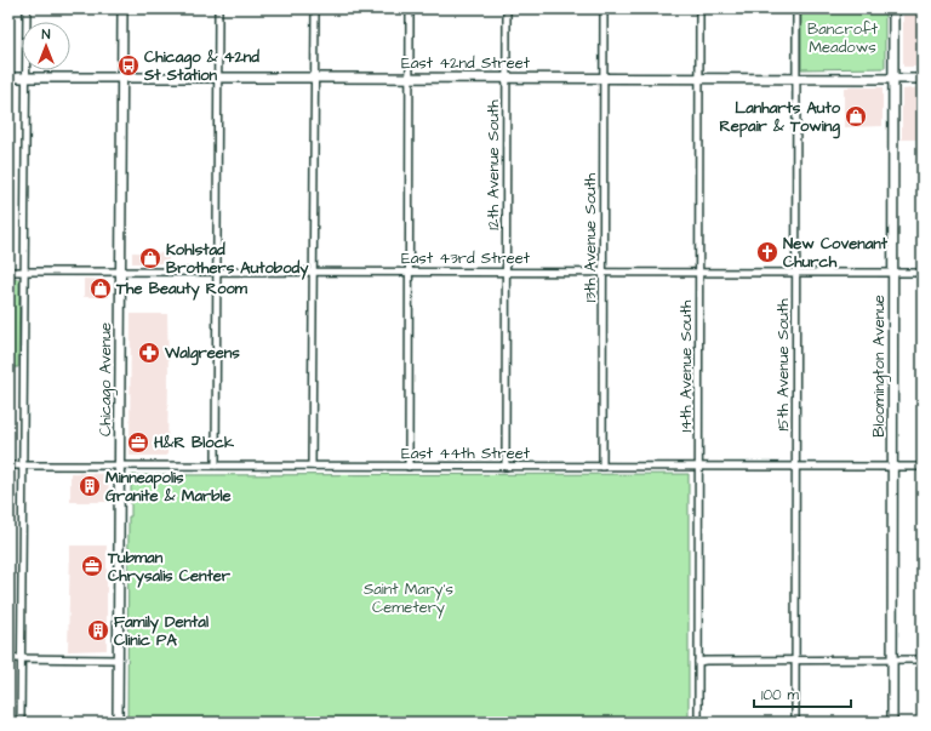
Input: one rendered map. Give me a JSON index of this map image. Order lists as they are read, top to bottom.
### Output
{
  "streets": {
    "street": [
      "East 42nd Street",
      "12th Avenue South",
      "13th Avenue South",
      "East 43rd Street",
      "15th Avenue South",
      "14th Avenue South",
      "Bloomington Avenue",
      "Chicago Avenue",
      "East 44th Street"
    ]
  },
  "crossings": [
    ["East 42nd Street", "12th Avenue South"],
    ["East 42nd Street", "13th Avenue South"],
    ["East 42nd Street", "15th Avenue South"],
    ["East 42nd Street", "14th Avenue South"],
    ["East 42nd Street", "Bloomington Avenue"],
    ["East 42nd Street", "Chicago Avenue"],
    ["12th Avenue South", "East 43rd Street"],
    ["12th Avenue South", "East 44th Street"],
    ["13th Avenue South", "East 43rd Street"],
    ["13th Avenue South", "East 44th Street"],
    ["East 43rd Street", "15th Avenue South"],
    ["East 43rd Street", "14th Avenue South"],
    ["East 43rd Street", "Bloomington Avenue"],
    ["East 43rd Street", "Chicago Avenue"],
    ["15th Avenue South", "East 44th Street"],
    ["14th Avenue South", "East 44th Street"],
    ["Bloomington Avenue", "East 44th Street"],
    ["Chicago Avenue", "East 44th Street"]
  ],
  "parks": ["Bancroft Meadows", "Saint Mary's Cemetery"],
  "places": {
    "bus stop": ["Chicago & 42nd St Station"],
    "shop": ["Lanharts Auto Repair & Towing", "Kohlstad Brothers Autobody", "The Beauty Room"],
    "church": ["New Covenant Church"],
    "pharmacy": ["Walgreens"],
    "office": ["H&R Block", "Tubman Chrysalis Center"],
    "building": ["Minneapolis Granite & Marble", "Family Dental Clinic PA"]
  },
  "scale_bar": "100 m",
  "north": "top"
}
